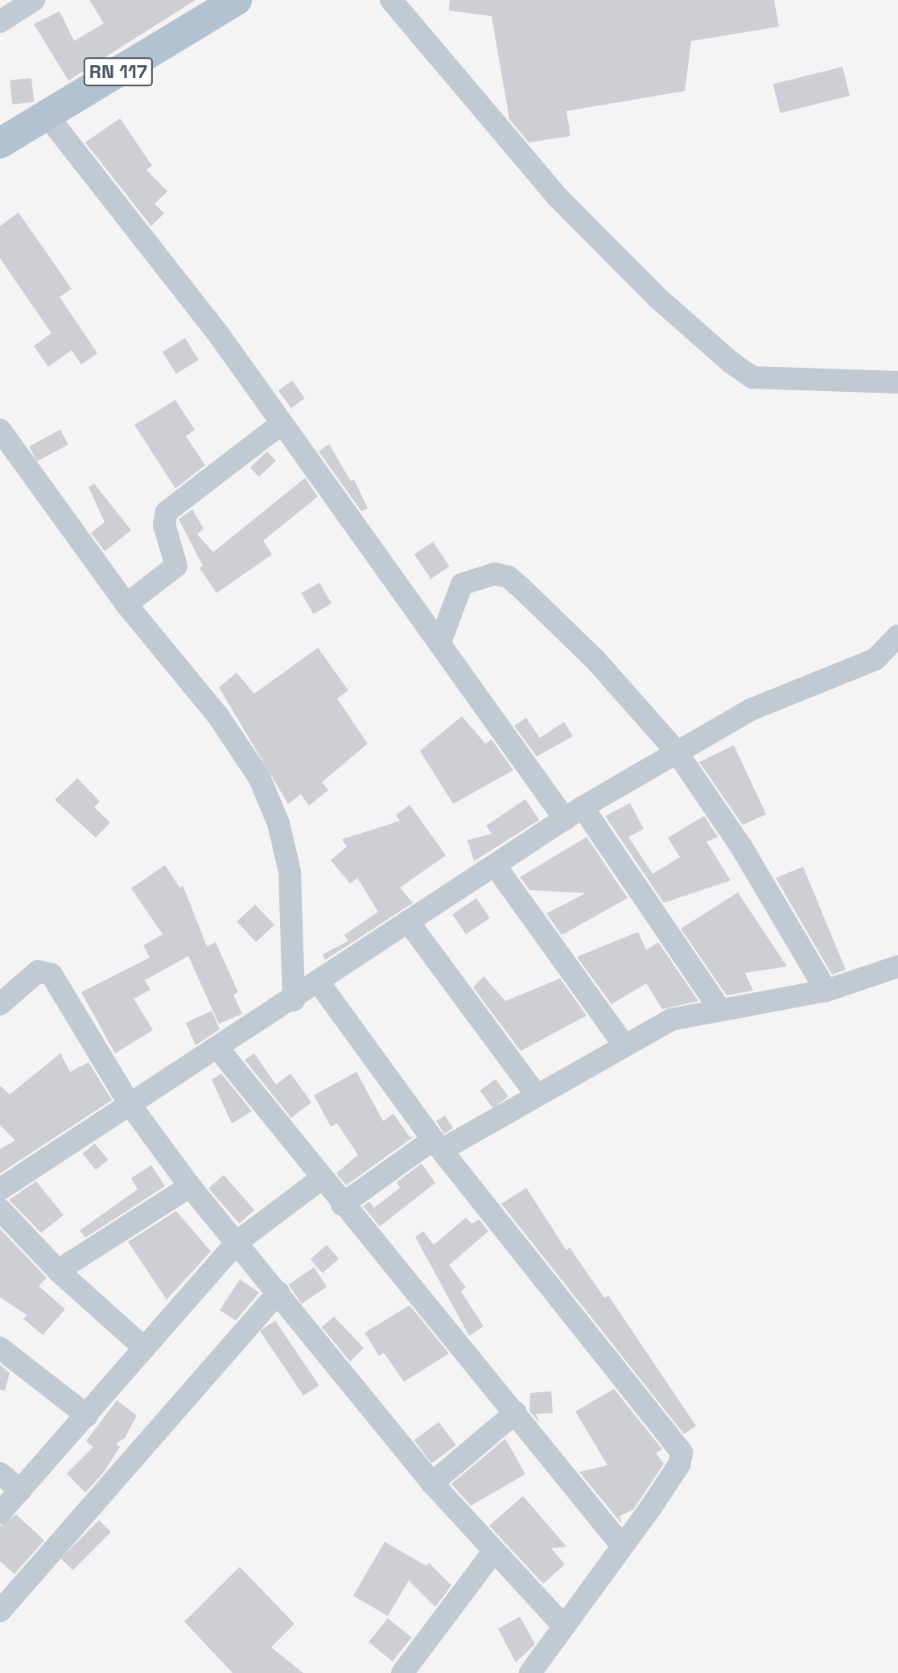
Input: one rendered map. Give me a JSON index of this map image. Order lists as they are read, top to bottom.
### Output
{
  "streets": {
    "main road": ["RN 117"]
  }
}
